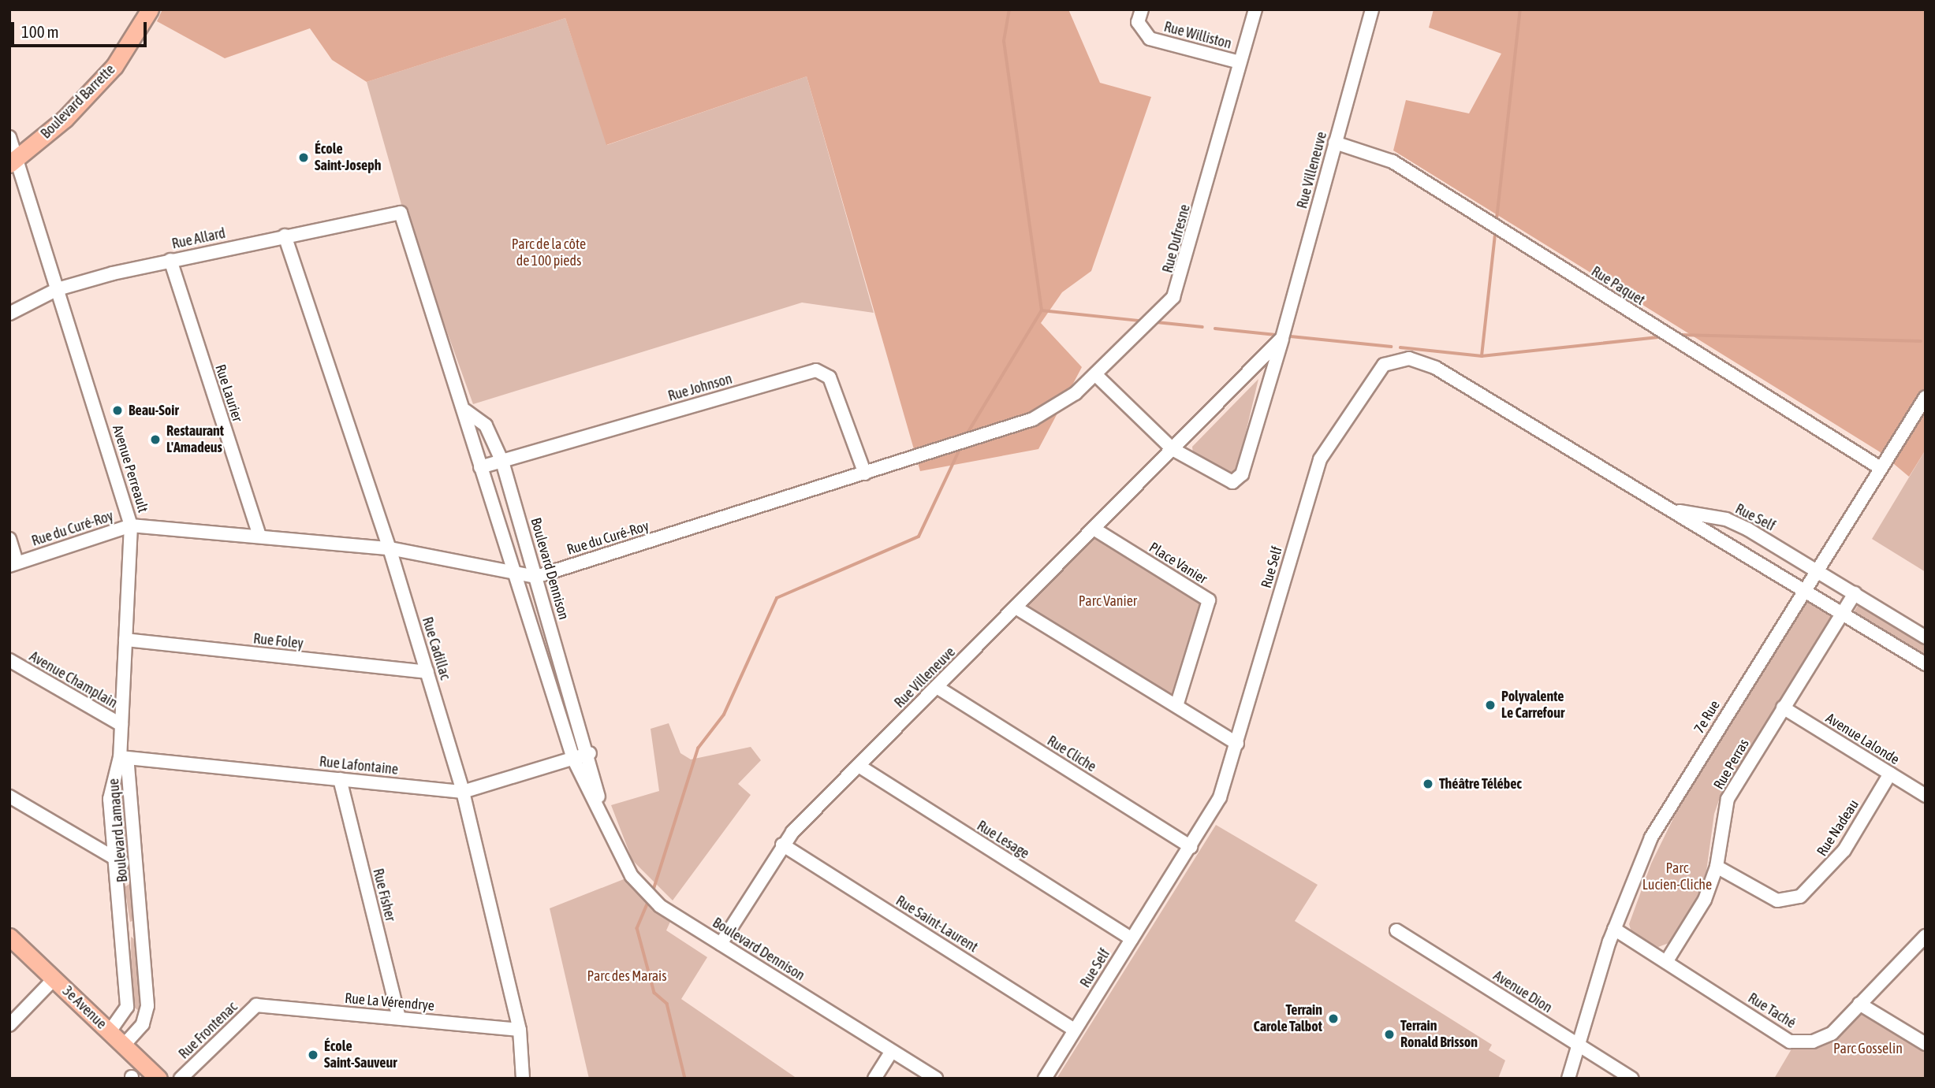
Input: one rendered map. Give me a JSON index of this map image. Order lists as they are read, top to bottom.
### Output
{
  "streets": {
    "main road": ["Boulevard Barrette", "3e Avenue"],
    "street": [
      "Rue Williston",
      "Rue Villeneuve",
      "Rue Allard",
      "Rue Dufresne",
      "Rue Paquet",
      "Rue Johnson",
      "Rue Laurier",
      "Avenue Perreault",
      "Rue Self",
      "Rue du Curé-Roy",
      "Place Vanier",
      "Boulevard Dennison",
      "Rue Foley",
      "Rue Cadillac",
      "Avenue Champlain",
      "7e Rue",
      "Avenue Lalonde",
      "Rue Cliche",
      "Rue Perras",
      "Rue Lafontaine",
      "Rue Nadeau",
      "Boulevard Lamaque",
      "Rue Lesage",
      "Rue Fisher",
      "Rue Saint-Laurent",
      "Avenue Dion",
      "Rue La Vérendrye",
      "Rue Taché",
      "Rue Frontenac"
    ]
  },
  "crossings": [
    ["Rue Williston", "Rue Dufresne"],
    ["Boulevard Barrette", "Avenue Perreault"],
    ["Rue Villeneuve", "Rue Paquet"],
    ["Rue Villeneuve", "Place Vanier"],
    ["Rue Villeneuve", "Boulevard Dennison"],
    ["Rue Villeneuve", "Rue Cliche"],
    ["Rue Villeneuve", "Rue Lesage"],
    ["Rue Villeneuve", "Rue Saint-Laurent"],
    ["Rue Allard", "Rue Laurier"],
    ["Rue Allard", "Avenue Perreault"],
    ["Rue Allard", "Boulevard Dennison"],
    ["Rue Allard", "Rue Cadillac"],
    ["Rue Dufresne", "Rue du Curé-Roy"],
    ["Rue Paquet", "7e Rue"],
    ["Rue Johnson", "Rue du Curé-Roy"],
    ["Rue Johnson", "Boulevard Dennison"],
    ["Rue Laurier", "Rue du Curé-Roy"],
    ["Avenue Perreault", "Rue du Curé-Roy"],
    ["Avenue Perreault", "Rue Foley"],
    ["Avenue Perreault", "Avenue Champlain"],
    ["Avenue Perreault", "Rue Lafontaine"],
    ["Avenue Perreault", "Boulevard Lamaque"],
    ["Rue Self", "7e Rue"],
    ["Rue Self", "Rue Cliche"],
    ["Rue Self", "Rue Perras"],
    ["Rue Self", "Rue Lesage"],
    ["Rue Self", "Rue Saint-Laurent"],
    ["Rue du Curé-Roy", "Boulevard Dennison"],
    ["Rue du Curé-Roy", "Rue Cadillac"],
    ["Boulevard Dennison", "Rue Lafontaine"],
    ["Rue Foley", "Rue Cadillac"],
    ["Rue Cadillac", "Rue Lafontaine"],
    ["Rue Cadillac", "Rue La Vérendrye"],
    ["7e Rue", "Avenue Dion"],
    ["7e Rue", "Rue Taché"],
    ["Avenue Lalonde", "Rue Perras"],
    ["Avenue Lalonde", "Rue Nadeau"],
    ["Rue Perras", "Rue Nadeau"],
    ["Rue Perras", "Rue Taché"],
    ["Rue Lafontaine", "Boulevard Lamaque"],
    ["Rue Lafontaine", "Rue Fisher"],
    ["Boulevard Lamaque", "3e Avenue"],
    ["Rue Fisher", "Rue La Vérendrye"],
    ["Rue La Vérendrye", "Rue Frontenac"]
  ],
  "parks": [
    "Parc de la côte de 100 pieds",
    "Parc Vanier",
    "Parc Lucien-Cliche",
    "Parc des Marais",
    "Parc Gosselin"
  ],
  "places": [
    "École Saint-Joseph",
    "Beau-Soir",
    "Restaurant L'Amadeus",
    "Polyvalente Le Carrefour",
    "Théâtre Télébec",
    "Terrain Carole Talbot",
    "Terrain Ronald Brisson",
    "École Saint-Sauveur"
  ],
  "scale_bar": "100 m"
}
